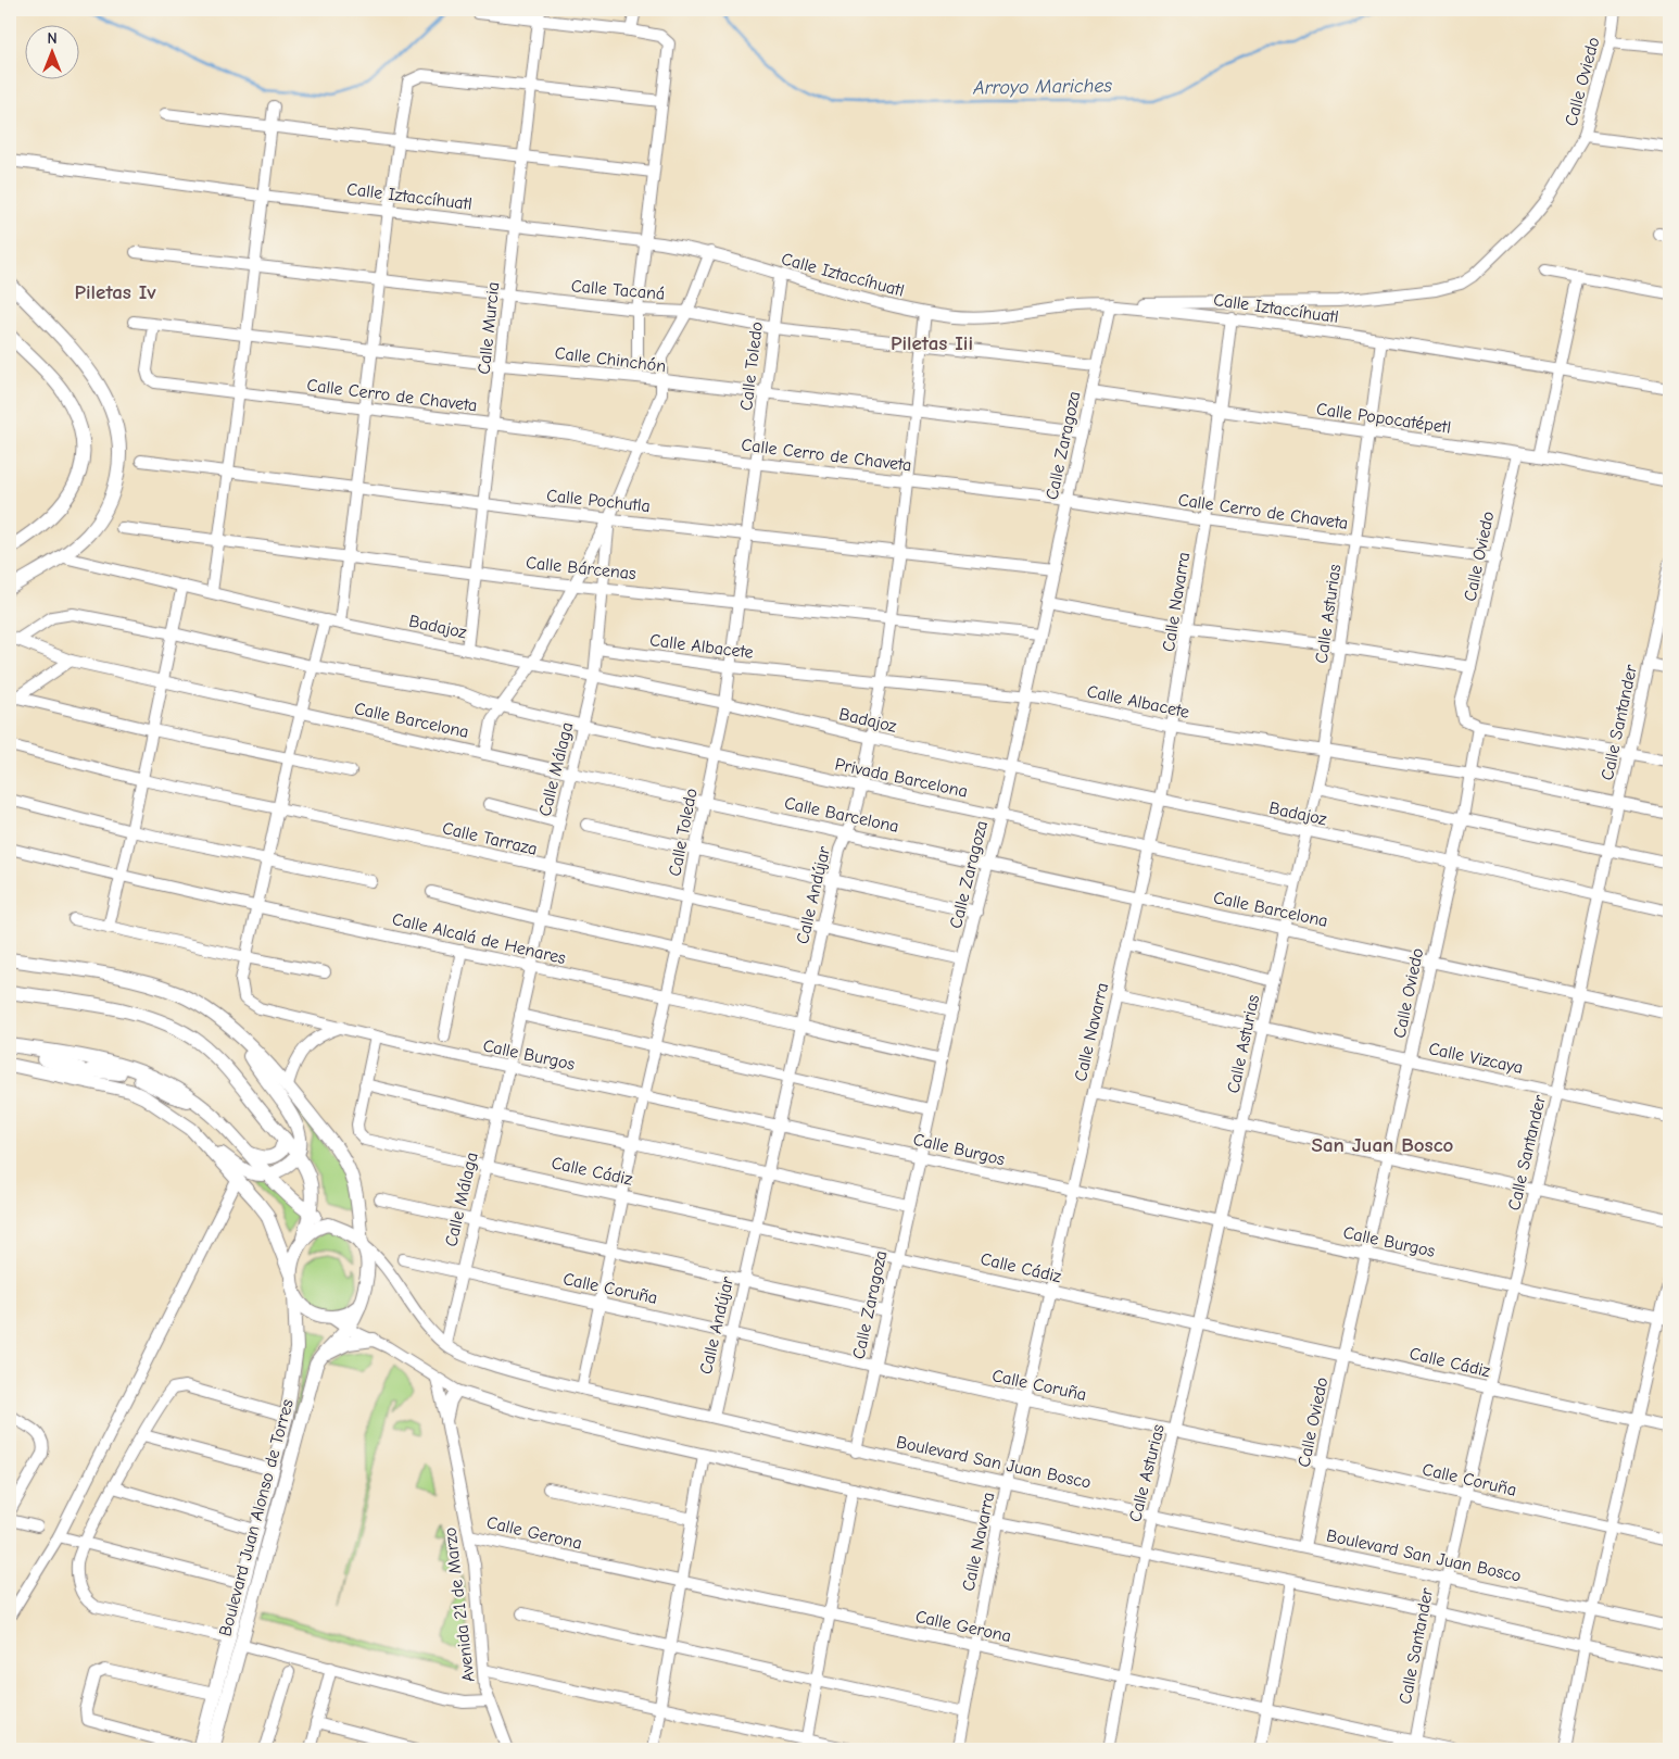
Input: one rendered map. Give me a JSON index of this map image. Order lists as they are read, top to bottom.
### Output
{
  "streets": {
    "main road": ["Boulevard Juan Alonso de Torres"],
    "street": [
      "Calle Oviedo",
      "Calle Iztaccíhuatl",
      "Calle Tacaná",
      "Calle Murcia",
      "Calle Chinchón",
      "Calle Toledo",
      "Calle Cerro de Chaveta",
      "Calle Popocatépetl",
      "Calle Zaragoza",
      "Calle Pochutla",
      "Calle Bárcenas",
      "Calle Navarra",
      "Calle Asturias",
      "Badajoz",
      "Calle Albacete",
      "Calle Barcelona",
      "Calle Santander",
      "Calle Málaga",
      "Privada Barcelona",
      "Calle Tarraza",
      "Calle Andújar",
      "Calle Alcalá de Henares",
      "Calle Burgos",
      "Calle Vizcaya",
      "Calle Cádiz",
      "Calle Coruña",
      "Boulevard San Juan Bosco",
      "Calle Gerona",
      "Avenida 21 de Marzo"
    ]
  },
  "crossings": [
    ["Calle Oviedo", "Calle Iztaccíhuatl"],
    ["Calle Oviedo", "Calle Cerro de Chaveta"],
    ["Calle Oviedo", "Calle Popocatépetl"],
    ["Calle Oviedo", "Calle Zaragoza"],
    ["Calle Oviedo", "Badajoz"],
    ["Calle Oviedo", "Calle Albacete"],
    ["Calle Oviedo", "Calle Barcelona"],
    ["Calle Oviedo", "Calle Burgos"],
    ["Calle Oviedo", "Calle Vizcaya"],
    ["Calle Oviedo", "Calle Cádiz"],
    ["Calle Oviedo", "Calle Coruña"],
    ["Calle Oviedo", "Boulevard San Juan Bosco"],
    ["Calle Iztaccíhuatl", "Calle Murcia"],
    ["Calle Iztaccíhuatl", "Calle Toledo"],
    ["Calle Iztaccíhuatl", "Calle Zaragoza"],
    ["Calle Iztaccíhuatl", "Calle Navarra"],
    ["Calle Iztaccíhuatl", "Calle Asturias"],
    ["Calle Iztaccíhuatl", "Calle Andújar"],
    ["Calle Tacaná", "Calle Murcia"],
    ["Calle Tacaná", "Calle Toledo"],
    ["Calle Tacaná", "Calle Zaragoza"],
    ["Calle Tacaná", "Calle Andújar"],
    ["Calle Murcia", "Calle Chinchón"],
    ["Calle Murcia", "Calle Cerro de Chaveta"],
    ["Calle Murcia", "Calle Pochutla"],
    ["Calle Murcia", "Calle Bárcenas"],
    ["Calle Murcia", "Badajoz"],
    ["Calle Chinchón", "Calle Toledo"],
    ["Calle Chinchón", "Calle Cerro de Chaveta"],
    ["Calle Chinchón", "Calle Zaragoza"],
    ["Calle Chinchón", "Calle Andújar"],
    ["Calle Toledo", "Calle Cerro de Chaveta"],
    ["Calle Toledo", "Calle Pochutla"],
    ["Calle Toledo", "Calle Bárcenas"],
    ["Calle Toledo", "Badajoz"],
    ["Calle Toledo", "Calle Albacete"],
    ["Calle Toledo", "Calle Barcelona"],
    ["Calle Toledo", "Privada Barcelona"],
    ["Calle Toledo", "Calle Tarraza"],
    ["Calle Toledo", "Calle Alcalá de Henares"],
    ["Calle Toledo", "Calle Burgos"],
    ["Calle Toledo", "Calle Cádiz"],
    ["Calle Toledo", "Calle Coruña"],
    ["Calle Toledo", "Boulevard San Juan Bosco"],
    ["Calle Cerro de Chaveta", "Calle Zaragoza"],
    ["Calle Cerro de Chaveta", "Calle Navarra"],
    ["Calle Cerro de Chaveta", "Calle Asturias"],
    ["Calle Cerro de Chaveta", "Calle Andújar"],
    ["Calle Popocatépetl", "Calle Zaragoza"],
    ["Calle Popocatépetl", "Calle Navarra"],
    ["Calle Popocatépetl", "Calle Asturias"],
    ["Calle Zaragoza", "Calle Pochutla"],
    ["Calle Zaragoza", "Calle Bárcenas"],
    ["Calle Zaragoza", "Badajoz"],
    ["Calle Zaragoza", "Calle Albacete"],
    ["Calle Zaragoza", "Calle Barcelona"],
    ["Calle Zaragoza", "Privada Barcelona"],
    ["Calle Zaragoza", "Calle Tarraza"],
    ["Calle Zaragoza", "Calle Alcalá de Henares"],
    ["Calle Zaragoza", "Calle Burgos"],
    ["Calle Zaragoza", "Calle Cádiz"],
    ["Calle Zaragoza", "Calle Coruña"],
    ["Calle Zaragoza", "Boulevard San Juan Bosco"],
    ["Calle Pochutla", "Calle Málaga"],
    ["Calle Pochutla", "Calle Andújar"],
    ["Calle Bárcenas", "Calle Málaga"],
    ["Calle Bárcenas", "Calle Andújar"],
    ["Calle Navarra", "Badajoz"],
    ["Calle Navarra", "Calle Albacete"],
    ["Calle Navarra", "Calle Barcelona"],
    ["Calle Navarra", "Privada Barcelona"],
    ["Calle Navarra", "Calle Burgos"],
    ["Calle Navarra", "Calle Vizcaya"],
    ["Calle Navarra", "Calle Cádiz"],
    ["Calle Navarra", "Calle Coruña"],
    ["Calle Navarra", "Boulevard San Juan Bosco"],
    ["Calle Navarra", "Calle Gerona"],
    ["Calle Asturias", "Badajoz"],
    ["Calle Asturias", "Calle Albacete"],
    ["Calle Asturias", "Calle Barcelona"],
    ["Calle Asturias", "Privada Barcelona"],
    ["Calle Asturias", "Calle Burgos"],
    ["Calle Asturias", "Calle Vizcaya"],
    ["Calle Asturias", "Calle Cádiz"],
    ["Calle Asturias", "Calle Coruña"],
    ["Calle Asturias", "Boulevard San Juan Bosco"],
    ["Calle Asturias", "Calle Gerona"],
    ["Badajoz", "Calle Santander"],
    ["Badajoz", "Calle Málaga"],
    ["Badajoz", "Calle Andújar"],
    ["Calle Albacete", "Calle Santander"],
    ["Calle Albacete", "Calle Málaga"],
    ["Calle Albacete", "Calle Andújar"],
    ["Calle Barcelona", "Calle Santander"],
    ["Calle Barcelona", "Calle Málaga"],
    ["Calle Barcelona", "Calle Andújar"],
    ["Calle Santander", "Calle Burgos"],
    ["Calle Santander", "Calle Vizcaya"],
    ["Calle Santander", "Calle Cádiz"],
    ["Calle Santander", "Calle Coruña"],
    ["Calle Santander", "Boulevard San Juan Bosco"],
    ["Calle Santander", "Calle Gerona"],
    ["Calle Málaga", "Privada Barcelona"],
    ["Calle Málaga", "Calle Tarraza"],
    ["Calle Málaga", "Calle Alcalá de Henares"],
    ["Calle Málaga", "Calle Burgos"],
    ["Calle Málaga", "Calle Cádiz"],
    ["Calle Málaga", "Calle Coruña"],
    ["Calle Málaga", "Boulevard San Juan Bosco"],
    ["Privada Barcelona", "Calle Andújar"],
    ["Calle Tarraza", "Calle Andújar"],
    ["Calle Andújar", "Calle Alcalá de Henares"],
    ["Calle Andújar", "Calle Burgos"],
    ["Calle Andújar", "Calle Cádiz"],
    ["Calle Andújar", "Calle Coruña"],
    ["Calle Andújar", "Boulevard San Juan Bosco"],
    ["Boulevard San Juan Bosco", "Boulevard Juan Alonso de Torres"],
    ["Calle Gerona", "Avenida 21 de Marzo"]
  ],
  "districts": ["Piletas Iv", "Piletas Iii", "San Juan Bosco"],
  "water": ["Arroyo Mariches"],
  "north": "top"
}
